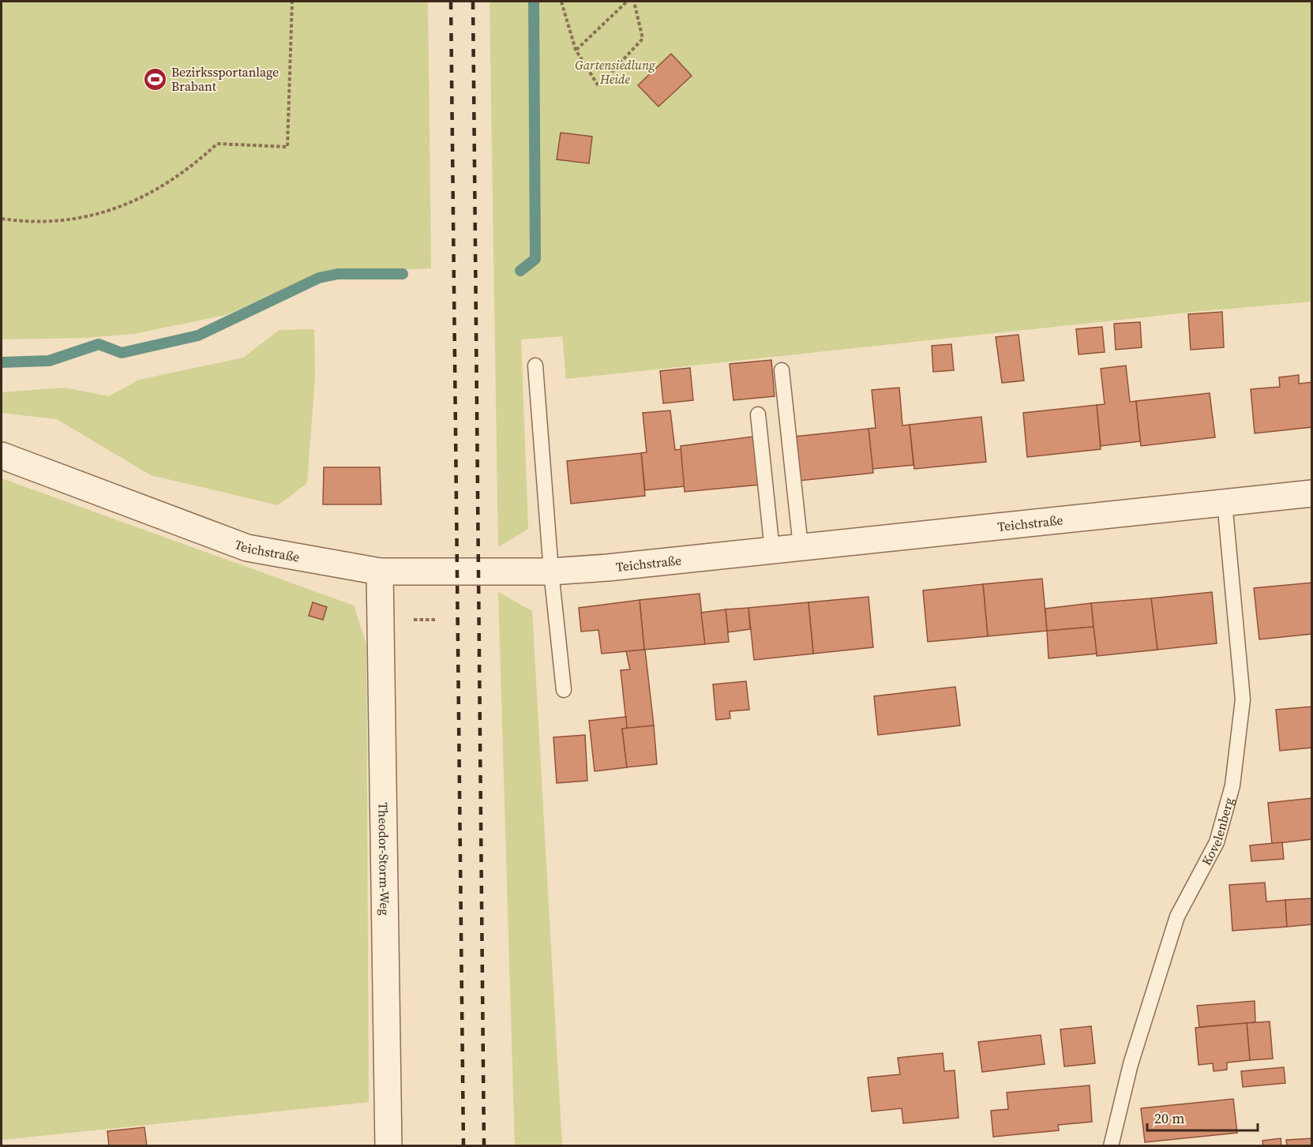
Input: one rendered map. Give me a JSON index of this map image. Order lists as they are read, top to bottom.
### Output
{
  "streets": {
    "street": ["Teichstraße", "Theodor-Storm-Weg"],
    "lane": ["Kovelenberg"]
  },
  "crossings": [
    ["Teichstraße", "Kovelenberg"],
    ["Teichstraße", "Theodor-Storm-Weg"]
  ],
  "parks": ["Gartensiedlung Heide"],
  "places": {
    "sports": ["Bezirkssportanlage Brabant"]
  },
  "scale_bar": "20 m"
}
